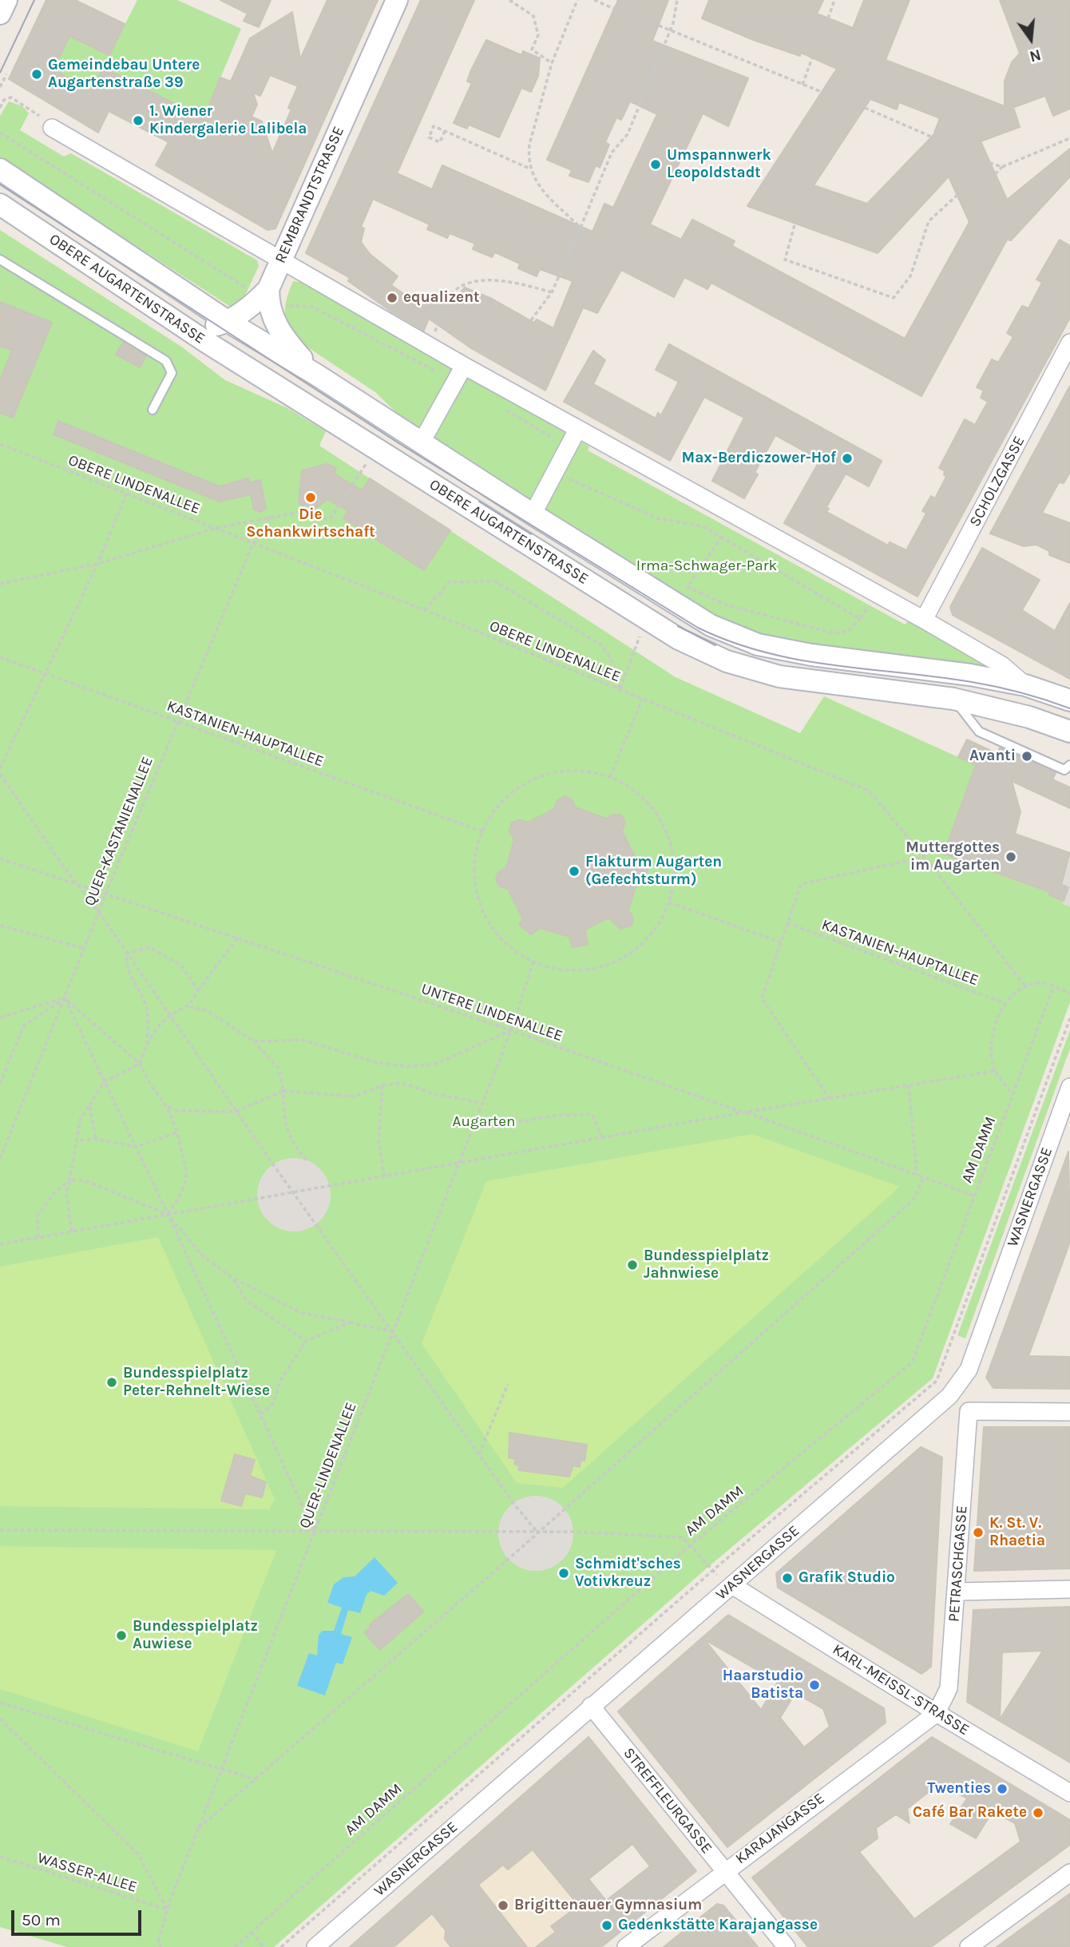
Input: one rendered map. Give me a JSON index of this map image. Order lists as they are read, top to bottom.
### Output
{
  "streets": {
    "street": [
      "REMBRANDTSTRASSE",
      "OBERE AUGARTENSTRASSE",
      "SCHOLZGASSE",
      "WASNERGASSE",
      "PETRASCHGASSE",
      "KARL-MEISSL-STRASSE",
      "STREFFLEURGASSE",
      "KARAJANGASSE"
    ],
    "path": [
      "OBERE LINDENALLEE",
      "KASTANIEN-HAUPTALLEE",
      "QUER-KASTANIENALLEE",
      "UNTERE LINDENALLEE",
      "AM DAMM",
      "QUER-LINDENALLEE",
      "WASSER-ALLEE"
    ]
  },
  "crossings": [
    ["REMBRANDTSTRASSE", "OBERE AUGARTENSTRASSE"],
    ["OBERE AUGARTENSTRASSE", "SCHOLZGASSE"],
    ["OBERE LINDENALLEE", "QUER-KASTANIENALLEE"],
    ["KASTANIEN-HAUPTALLEE", "QUER-KASTANIENALLEE"],
    ["KASTANIEN-HAUPTALLEE", "QUER-LINDENALLEE"],
    ["QUER-KASTANIENALLEE", "UNTERE LINDENALLEE"],
    ["UNTERE LINDENALLEE", "AM DAMM"],
    ["UNTERE LINDENALLEE", "QUER-LINDENALLEE"],
    ["WASNERGASSE", "KARL-MEISSL-STRASSE"],
    ["WASNERGASSE", "STREFFLEURGASSE"],
    ["QUER-LINDENALLEE", "WASSER-ALLEE"],
    ["PETRASCHGASSE", "KARL-MEISSL-STRASSE"],
    ["PETRASCHGASSE", "KARAJANGASSE"],
    ["KARL-MEISSL-STRASSE", "KARAJANGASSE"],
    ["STREFFLEURGASSE", "KARAJANGASSE"]
  ],
  "parks": ["Irma-Schwager-Park", "Augarten"],
  "places": [
    "Gemeindebau Untere Augartenstraße 39",
    "1. Wiener Kindergalerie Lalibela",
    "Umspannwerk Leopoldstadt",
    "equalizent",
    "Max-Berdiczower-Hof",
    "Die Schankwirtschaft",
    "Avanti",
    "Muttergottes im Augarten",
    "Flakturm Augarten (Gefechtsturm)",
    "Bundesspielplatz Jahnwiese",
    "Bundesspielplatz Peter-Rehnelt-Wiese",
    "K. St. V. Rhaetia",
    "Schmidt'sches Votivkreuz",
    "Grafik Studio",
    "Bundesspielplatz Auwiese",
    "Haarstudio Batista",
    "Twenties",
    "Café Bar Rakete",
    "Brigittenauer Gymnasium",
    "Gedenkstätte Karajangasse"
  ],
  "scale_bar": "50 m",
  "north": "bottom"
}
